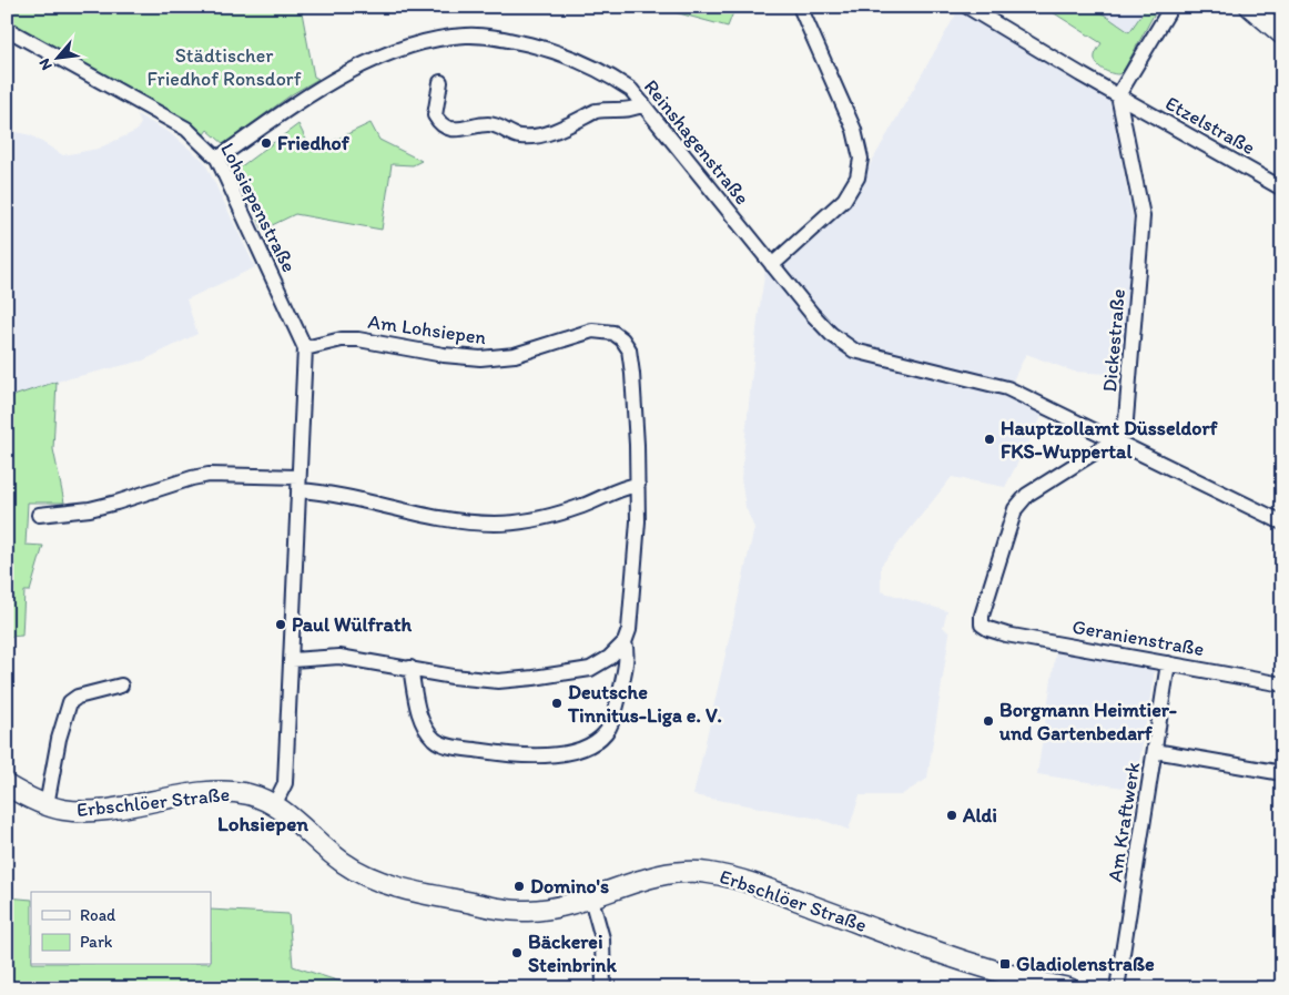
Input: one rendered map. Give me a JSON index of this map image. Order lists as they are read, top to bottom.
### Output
{
  "streets": {
    "street": [
      "Etzelstraße",
      "Reinshagenstraße",
      "Lohsiepenstraße",
      "Am Lohsiepen",
      "Dickestraße",
      "Geranienstraße",
      "Erbschlöer Straße",
      "Am Kraftwerk"
    ]
  },
  "crossings": [
    ["Etzelstraße", "Dickestraße"],
    ["Reinshagenstraße", "Lohsiepenstraße"],
    ["Reinshagenstraße", "Dickestraße"],
    ["Reinshagenstraße", "Geranienstraße"],
    ["Lohsiepenstraße", "Am Lohsiepen"],
    ["Lohsiepenstraße", "Erbschlöer Straße"],
    ["Dickestraße", "Geranienstraße"],
    ["Geranienstraße", "Am Kraftwerk"]
  ],
  "districts": ["Lohsiepen"],
  "parks": ["Städtischer Friedhof Ronsdorf"],
  "places": {
    "other": [
      "Friedhof",
      "Hauptzollamt Düsseldorf FKS-Wuppertal",
      "Paul Wülfrath",
      "Deutsche Tinnitus-Liga e. V.",
      "Borgmann Heimtier- und Gartenbedarf",
      "Aldi",
      "Domino's",
      "Bäckerei Steinbrink"
    ],
    "transit": ["Gladiolenstraße"]
  },
  "legend": ["Road", "Park"],
  "north": "bottom left"
}
